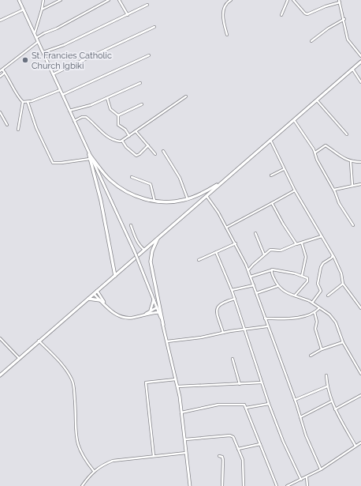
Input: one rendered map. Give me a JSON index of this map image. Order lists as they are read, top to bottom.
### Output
{
  "places": ["St. Francies Catholic Church Igbiki"]
}
